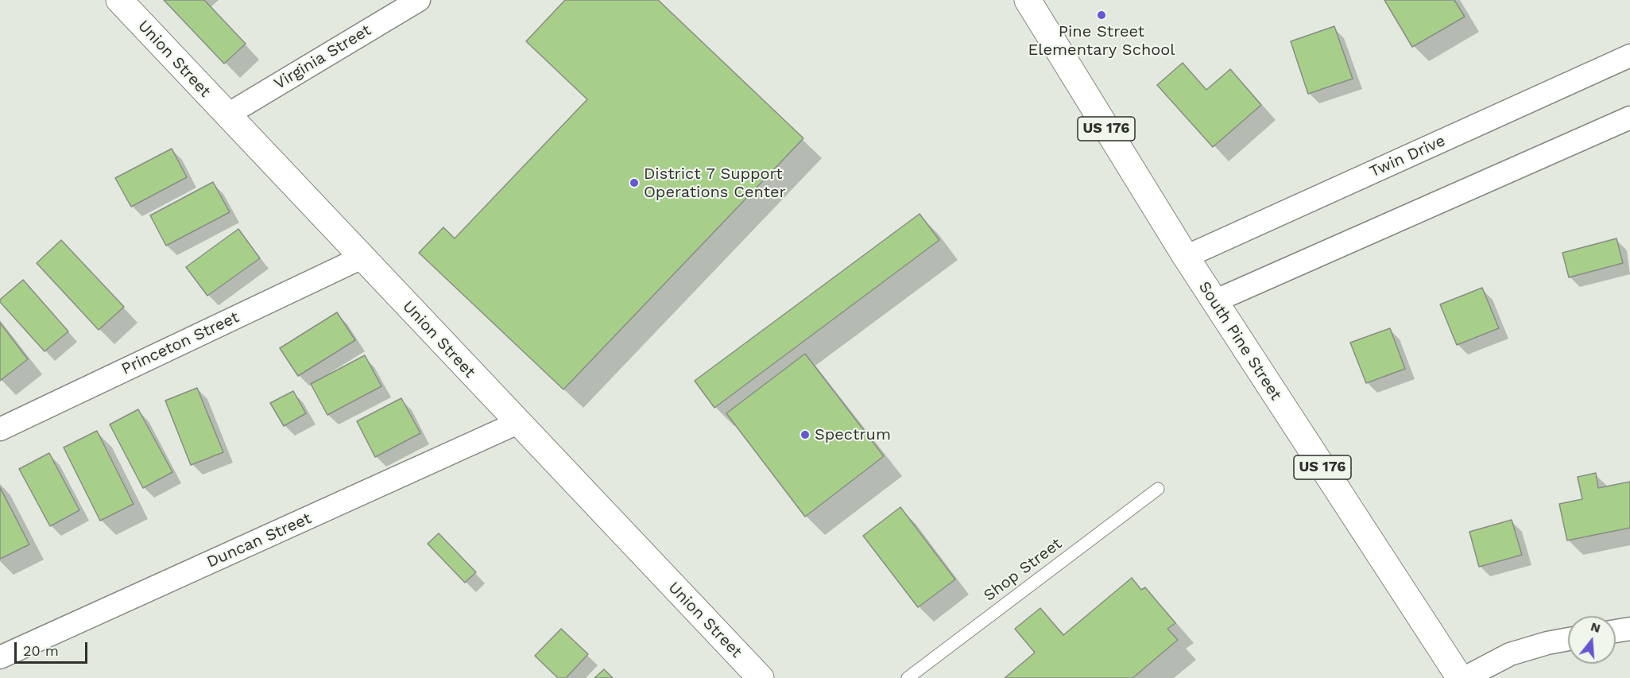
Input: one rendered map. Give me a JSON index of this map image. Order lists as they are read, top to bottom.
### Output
{
  "streets": {
    "main road": ["Union Street", "US 176", "South Pine Street"],
    "street": [
      "Virginia Street",
      "Twin Drive",
      "Princeton Street",
      "Duncan Street"
    ],
    "lane": ["Shop Street"]
  },
  "crossings": [
    ["Virginia Street", "Union Street"],
    ["Union Street", "Princeton Street"],
    ["Union Street", "Duncan Street"],
    ["Twin Drive", "South Pine Street"]
  ],
  "places": ["Pine Street Elementary School", "District 7 Support Operations Center", "Spectrum"],
  "scale_bar": "20 m",
  "north": "top"
}
